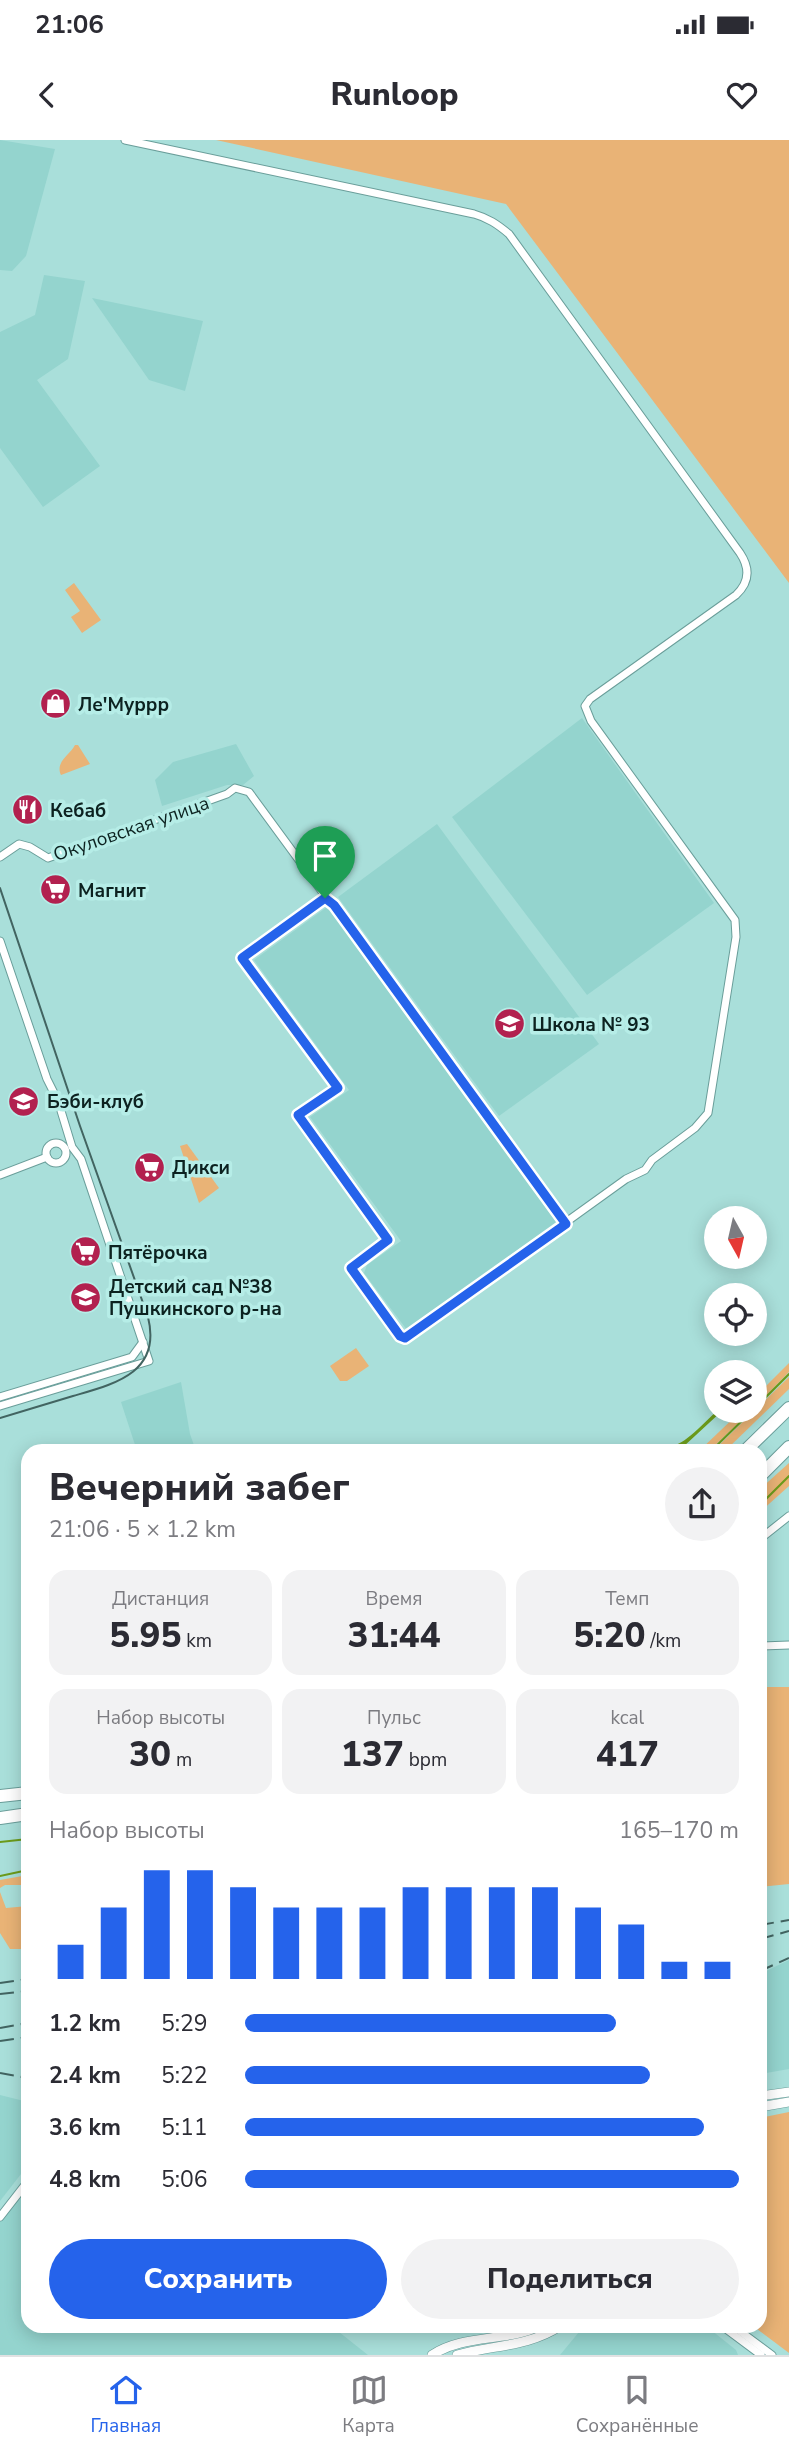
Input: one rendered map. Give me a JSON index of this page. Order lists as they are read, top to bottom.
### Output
{
  "streets": {
    "street": ["Окуловская улица"]
  },
  "places": {
    "shop": ["Ле'Муррр"],
    "restaurant": ["Кебаб"],
    "supermarket": ["Магнит", "Дикси", "Пятёрочка"],
    "school or university": ["Школа № 93", "Бэби-клуб", "Детский сад №38 Пушкинского р-на"]
  },
  "north": "bottom",
  "page": {
    "status": "21:06",
    "header": "Runloop",
    "heading": ["Вечерний забег", "21:06 · 5 × 1.2 km"],
    "stats": [
      ["Дистанция", "5.95 km"],
      ["Время", "31:44"],
      ["Темп", "5:20 /km"],
      ["Набор высоты", "30 m"],
      ["Пульс", "137 bpm"],
      ["kcal", "417"]
    ],
    "chart": ["Набор высоты", "165–170 m"],
    "list": [
      {
        "name": "1.2 km",
        "note": "5:29"
      },
      {
        "name": "2.4 km",
        "note": "5:22"
      },
      {
        "name": "3.6 km",
        "note": "5:11"
      },
      {
        "name": "4.8 km",
        "note": "5:06"
      }
    ],
    "buttons": ["Сохранить", "Поделиться"],
    "tabs": ["Главная", "Карта", "Сохранённые"]
  }
}
